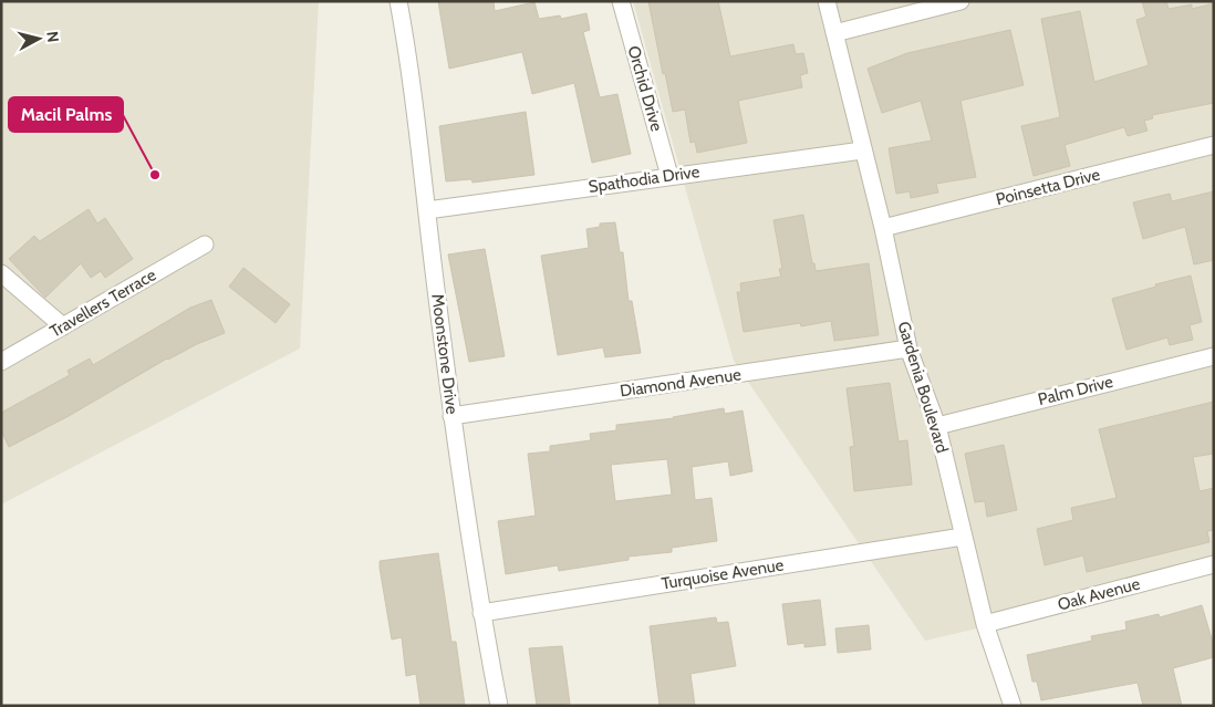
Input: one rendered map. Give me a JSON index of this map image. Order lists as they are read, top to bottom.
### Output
{
  "streets": {
    "street": [
      "Orchid Drive",
      "Spathodia Drive",
      "Poinsetta Drive",
      "Travellers Terrace",
      "Moonstone Drive",
      "Diamond Avenue",
      "Gardenia Boulevard",
      "Palm Drive",
      "Turquoise Avenue",
      "Oak Avenue"
    ]
  },
  "crossings": [
    ["Orchid Drive", "Spathodia Drive"],
    ["Spathodia Drive", "Moonstone Drive"],
    ["Spathodia Drive", "Gardenia Boulevard"],
    ["Poinsetta Drive", "Gardenia Boulevard"],
    ["Moonstone Drive", "Diamond Avenue"],
    ["Moonstone Drive", "Turquoise Avenue"],
    ["Diamond Avenue", "Gardenia Boulevard"],
    ["Gardenia Boulevard", "Palm Drive"],
    ["Gardenia Boulevard", "Turquoise Avenue"],
    ["Gardenia Boulevard", "Oak Avenue"]
  ],
  "places": ["Macil Palms"],
  "north": "right"
}
